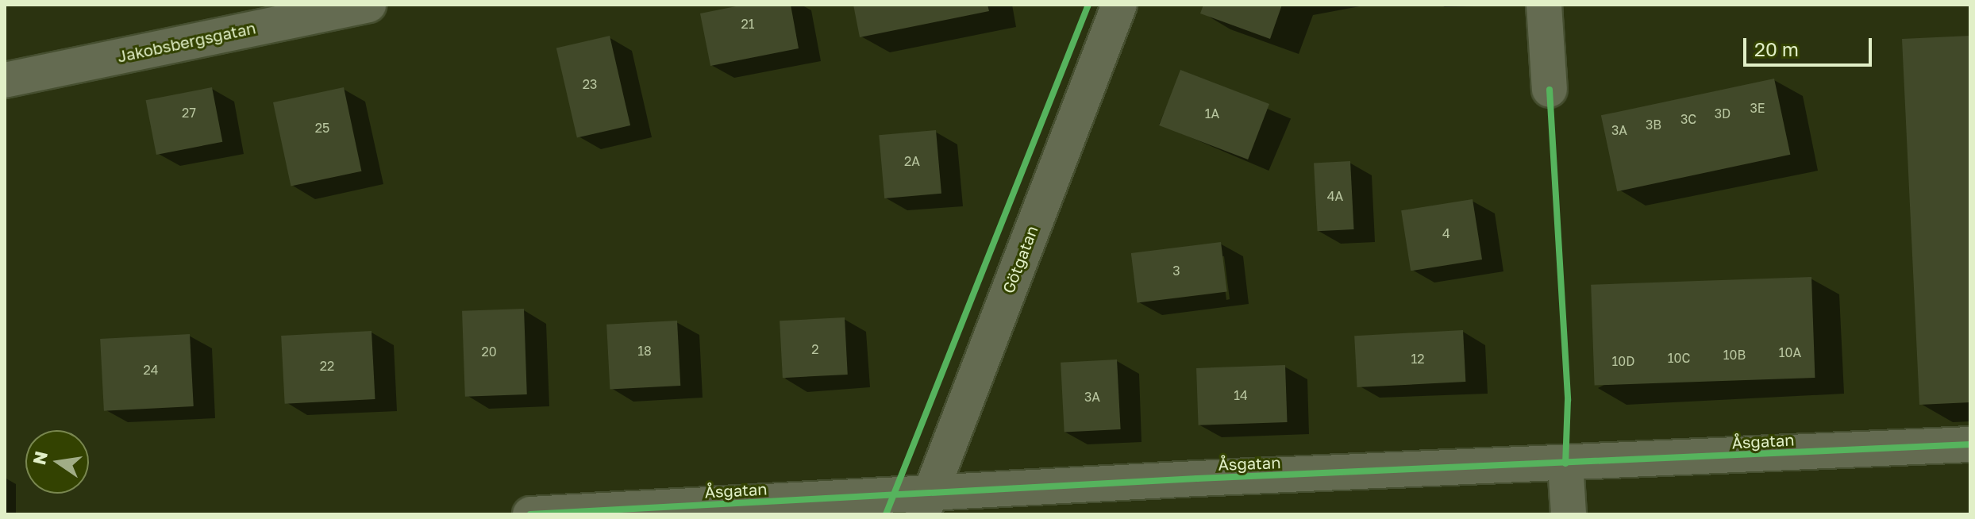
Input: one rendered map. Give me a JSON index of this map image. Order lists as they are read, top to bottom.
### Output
{
  "streets": {
    "street": ["Jakobsbergsgatan", "Götgatan", "Åsgatan"]
  },
  "crossings": [
    ["Götgatan", "Åsgatan"]
  ],
  "house_numbers": [
    "21",
    "23",
    "3E",
    "27",
    "1A",
    "3D",
    "3C",
    "3B",
    "25",
    "3A",
    "2A",
    "4A",
    "4",
    "3",
    "2",
    "18",
    "20",
    "10A",
    "10B",
    "10C",
    "12",
    "10D",
    "22",
    "24",
    "14",
    "3A"
  ],
  "scale_bar": "20 m",
  "north": "left"
}
